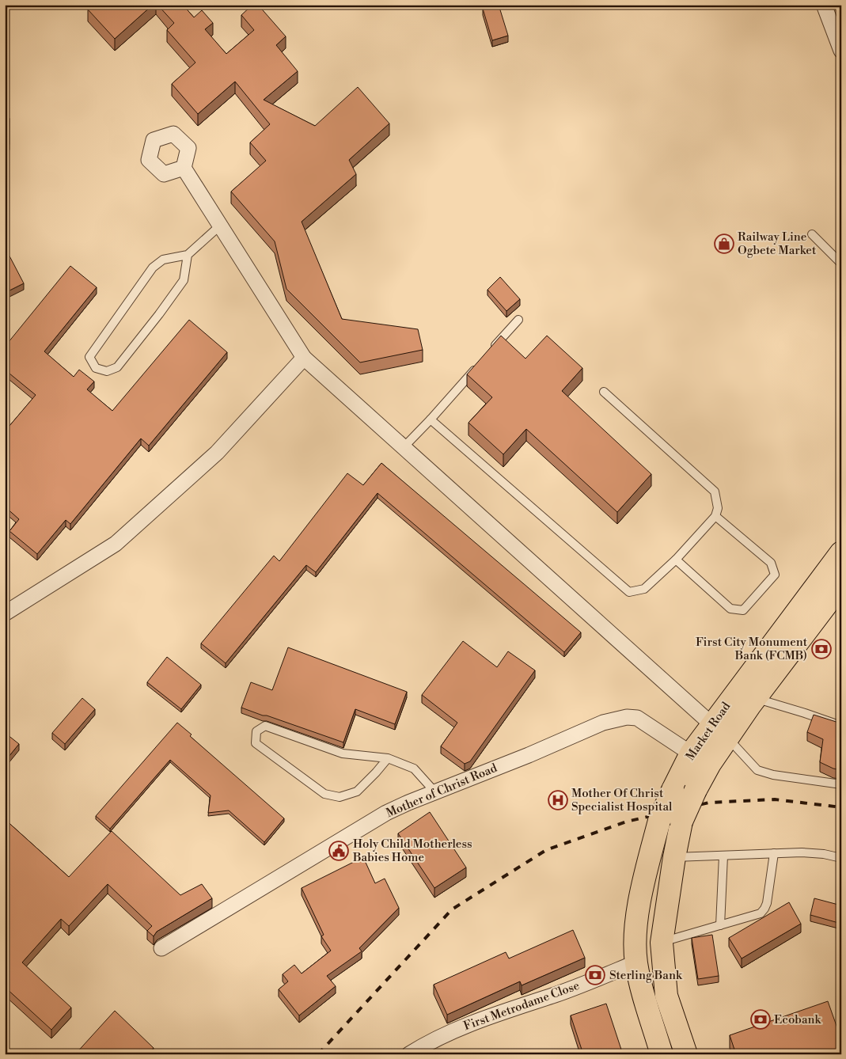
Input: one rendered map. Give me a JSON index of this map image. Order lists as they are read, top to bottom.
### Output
{
  "streets": {
    "main road": ["Market Road"],
    "street": ["Mother of Christ Road", "First Metrodame Close"]
  },
  "crossings": [
    ["Market Road", "Mother of Christ Road"],
    ["Market Road", "First Metrodame Close"]
  ],
  "places": {
    "shop": ["Railway Line Ogbete Market"],
    "bank": ["First City Monument Bank (FCMB)", "Sterling Bank", "Ecobank"],
    "hospital": ["Mother Of Christ Specialist Hospital"],
    "public building": ["Holy Child Motherless Babies Home"]
  }
}
